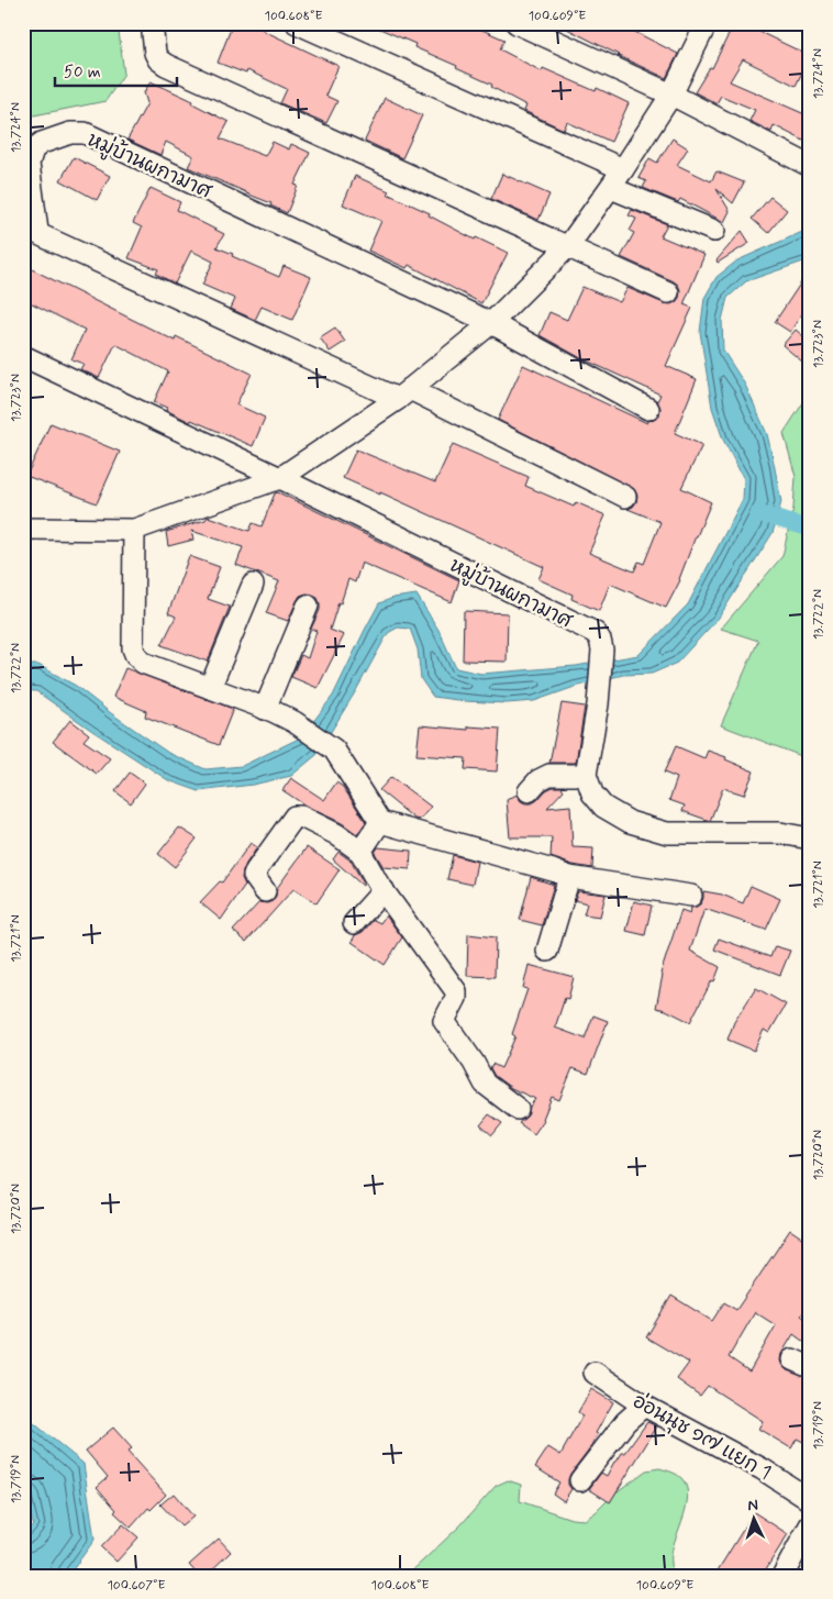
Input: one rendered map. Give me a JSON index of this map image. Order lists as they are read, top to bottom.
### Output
{
  "streets": {
    "street": ["หมู่บ้านผกามาศ", "อ่อนนุช ๑๗ แยก 1"]
  },
  "scale_bar": "50 m",
  "north": "top",
  "coordinates": [
    "100.608°E",
    "100.609°E",
    "13.724°N",
    "13.723°N",
    "13.722°N",
    "13.721°N",
    "13.720°N",
    "13.719°N",
    "100.607°E"
  ]
}
